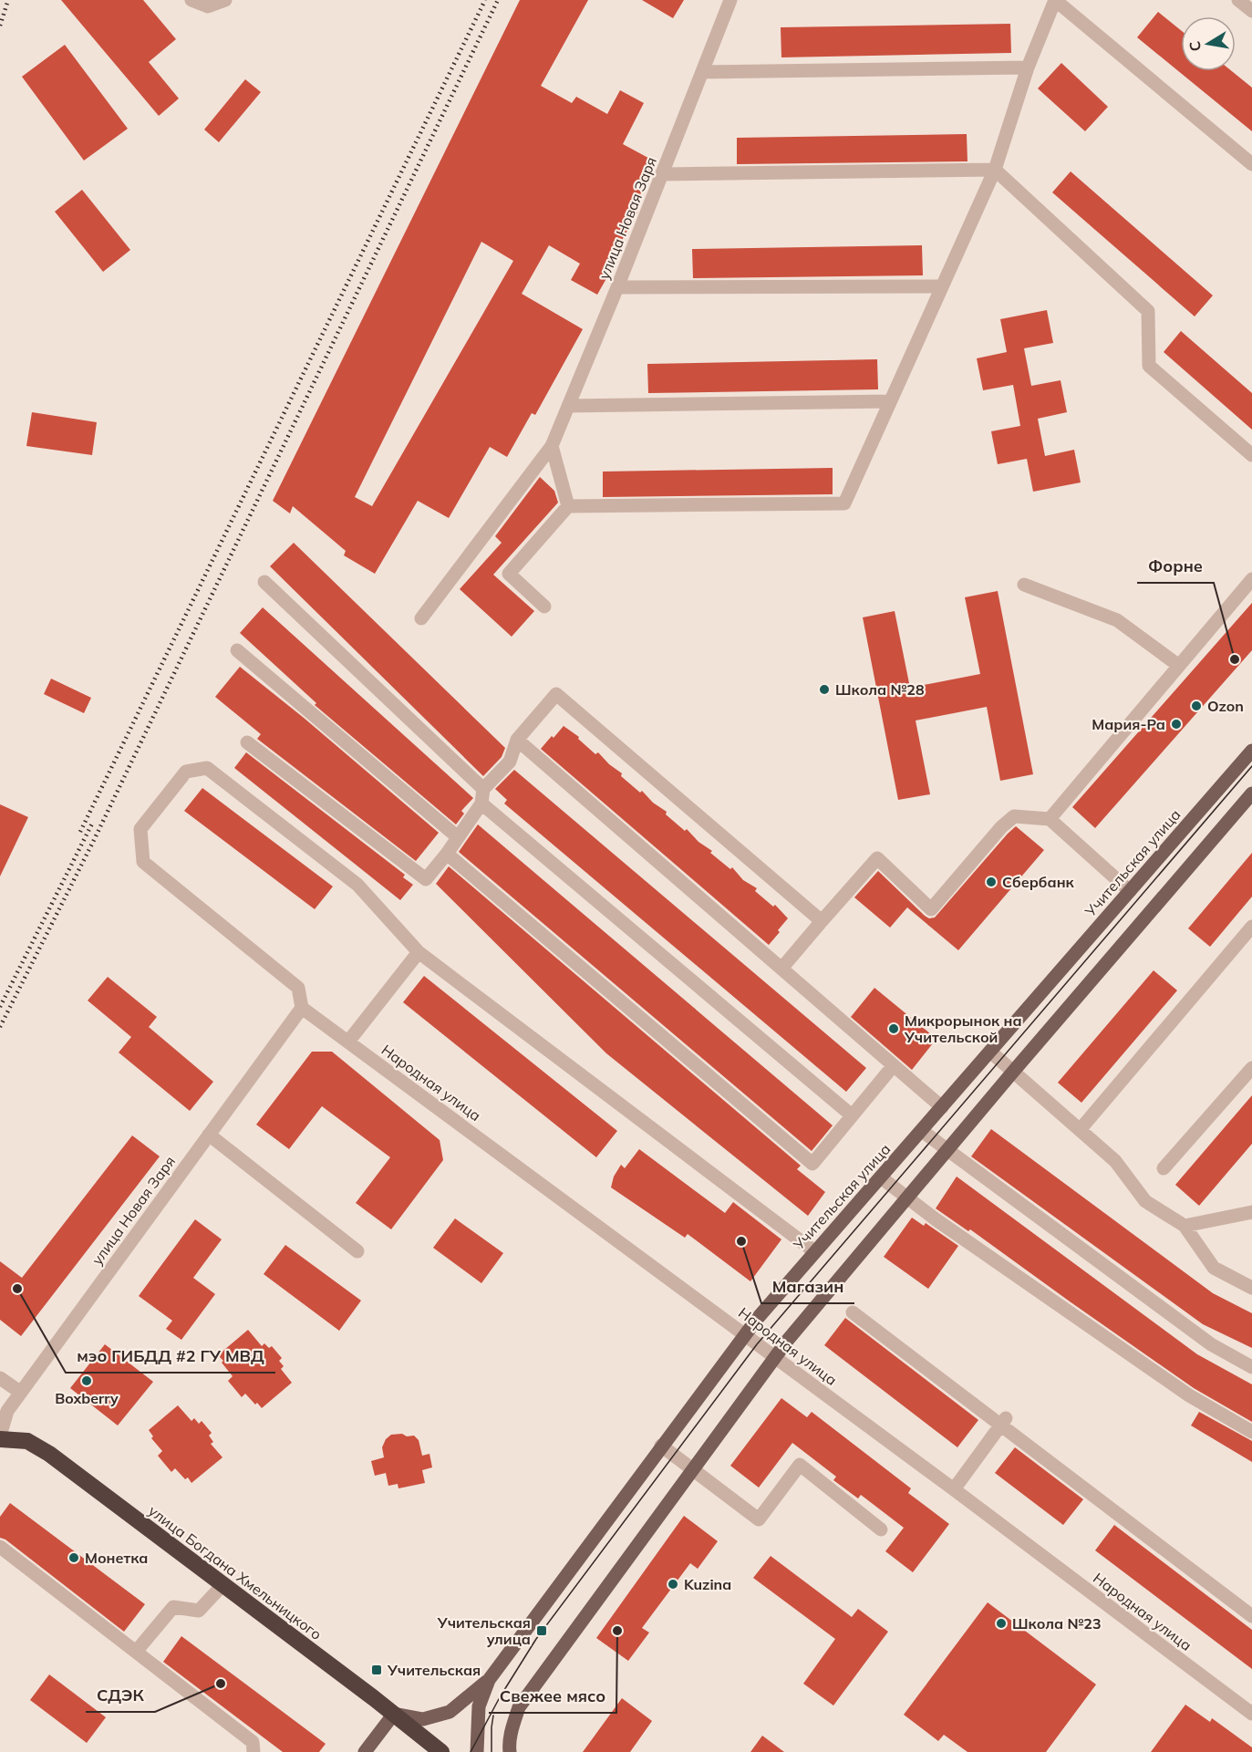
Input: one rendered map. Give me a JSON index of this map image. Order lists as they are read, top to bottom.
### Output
{
  "streets": {
    "highway": ["улица Богдана Хмельницкого"],
    "main road": ["Учительская улица"],
    "street": ["улица Новая Заря", "Народная улица"]
  },
  "crossings": [
    ["улица Новая Заря", "Народная улица"],
    ["улица Новая Заря", "улица Богдана Хмельницкого"],
    ["Учительская улица", "Народная улица"]
  ],
  "places": {
    "other": [
      "Форне",
      "Школа №28",
      "Ozon",
      "Мария-Ра",
      "Сбербанк",
      "Микрорынок на Учительской",
      "Магазин",
      "мэо ГИБДД #2 ГУ МВД",
      "Boxberry",
      "Монетка",
      "Kuzina",
      "Школа №23",
      "Свежее мясо",
      "СДЭК"
    ],
    "transit": ["Учительская улица", "Учительская"]
  },
  "north": "left"
}
